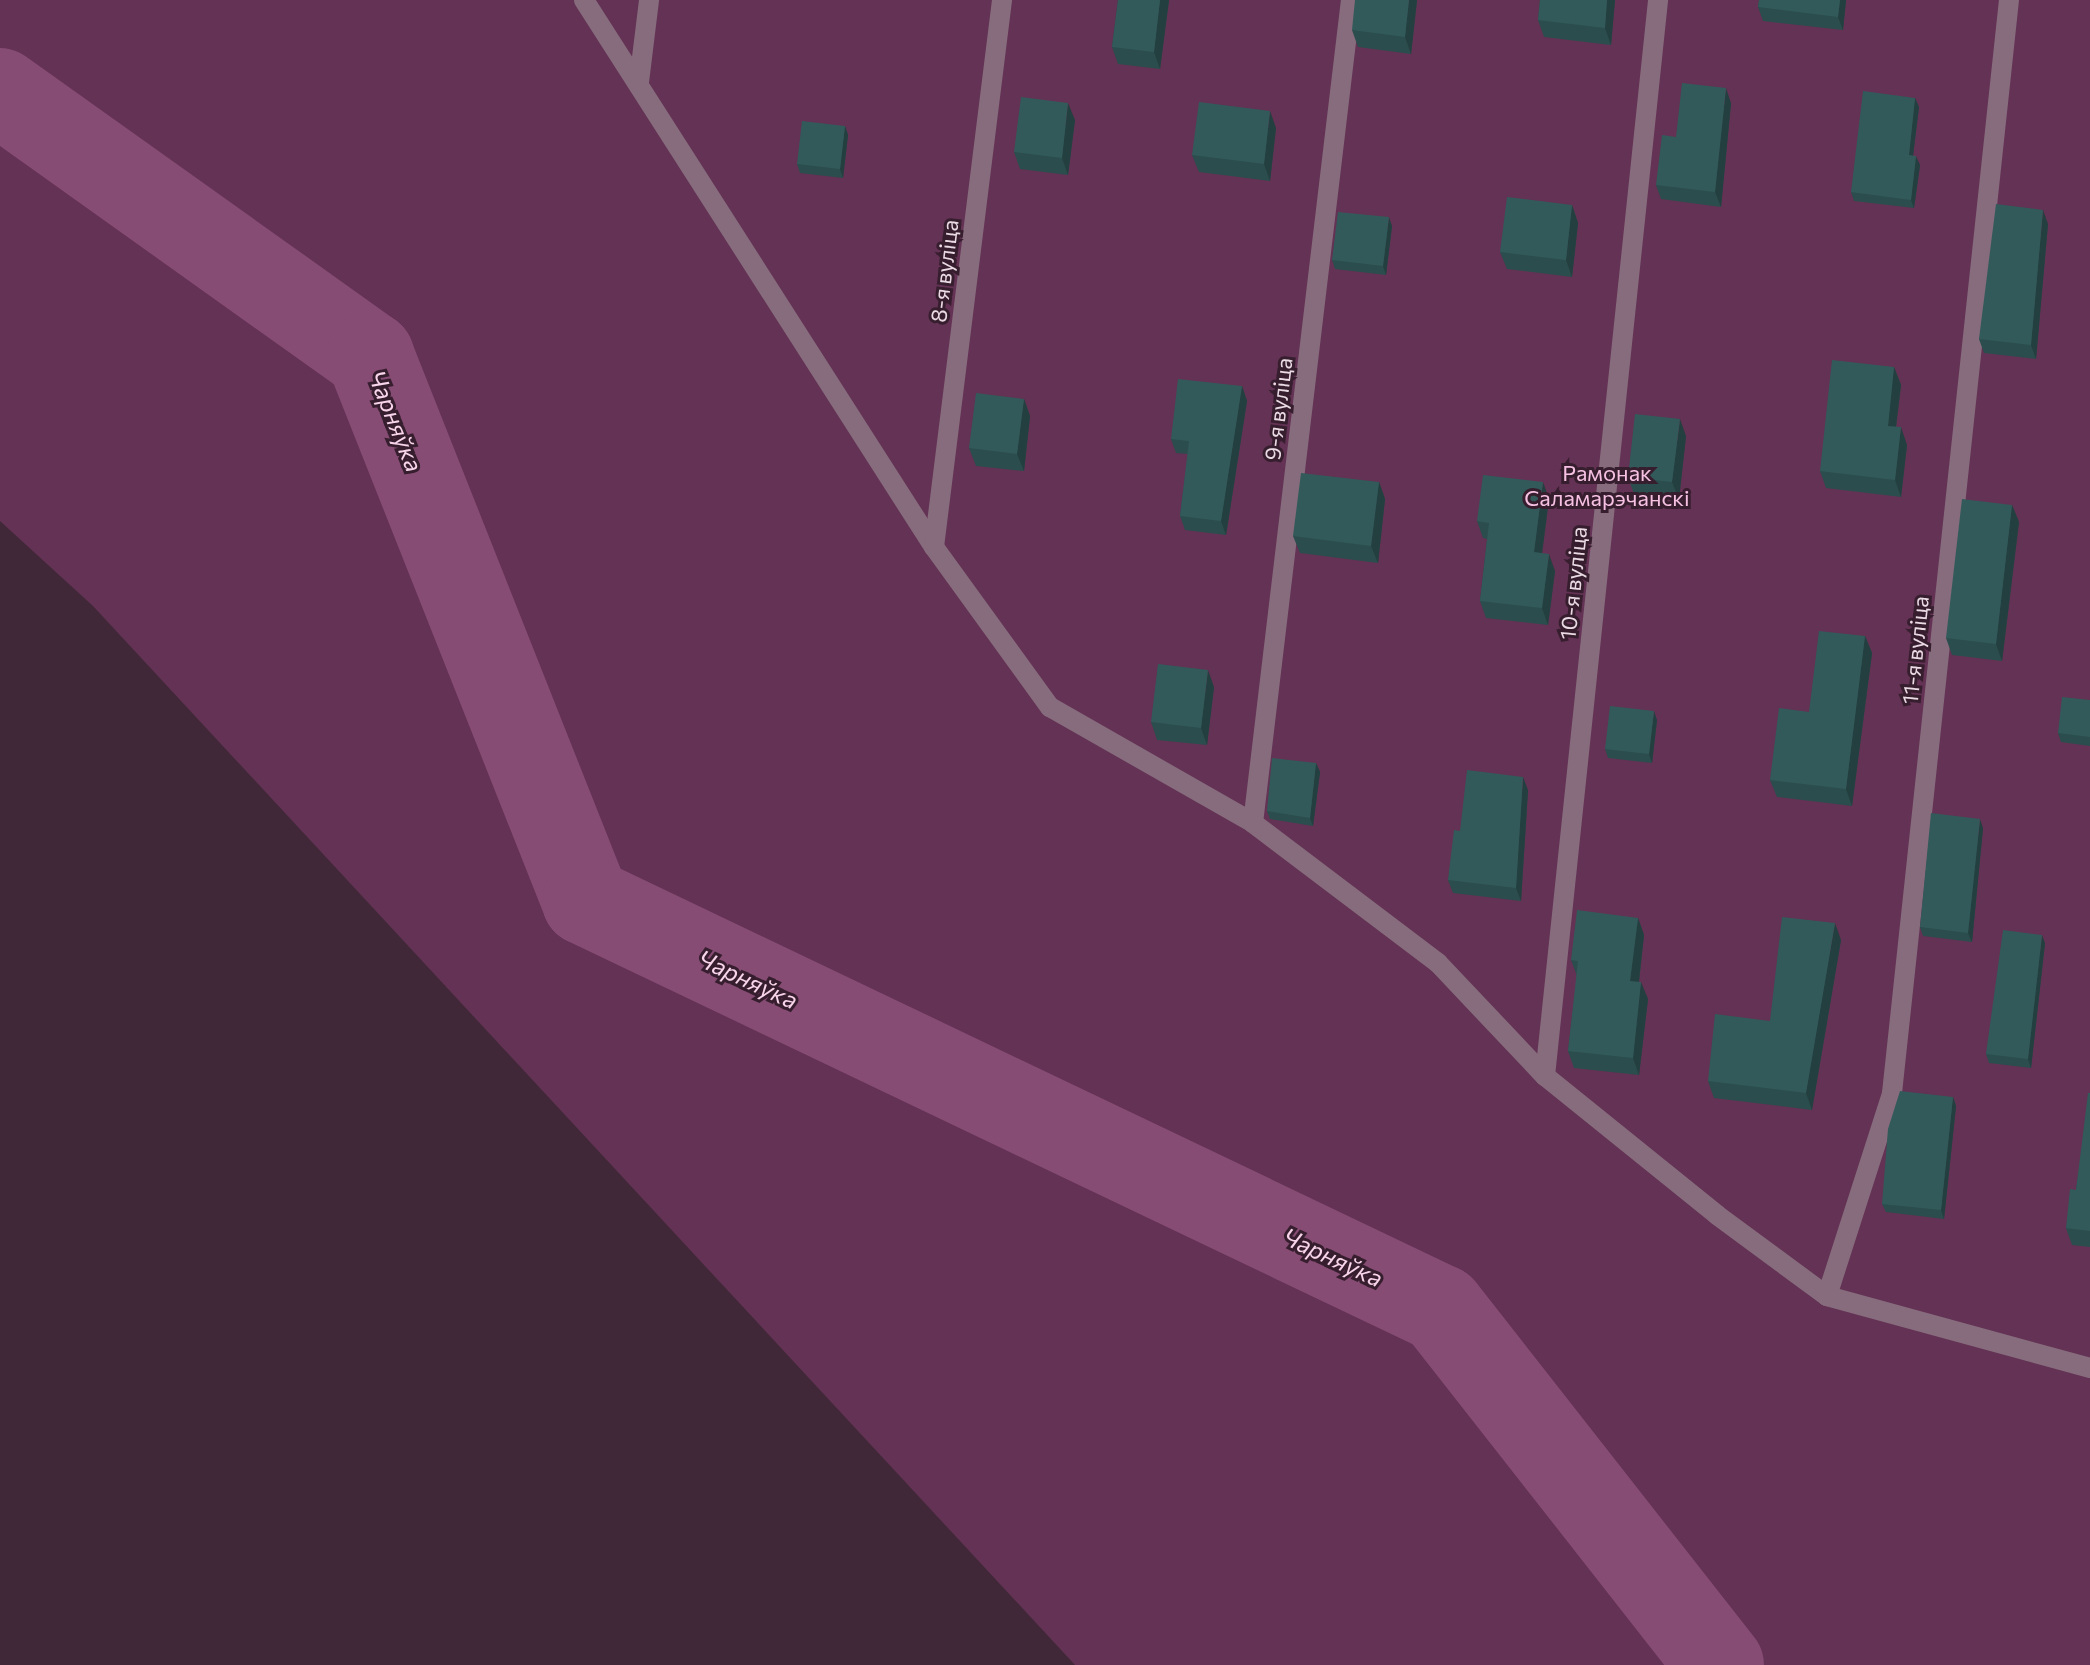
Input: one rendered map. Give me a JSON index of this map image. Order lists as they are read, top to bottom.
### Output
{
  "streets": {
    "street": [
      "8-я вуліца",
      "9-я вуліца",
      "10-я вуліца",
      "11-я вуліца"
    ]
  },
  "water": ["Чарняўка"],
  "parks": ["Рамонак Саламарэчанскі"]
}
